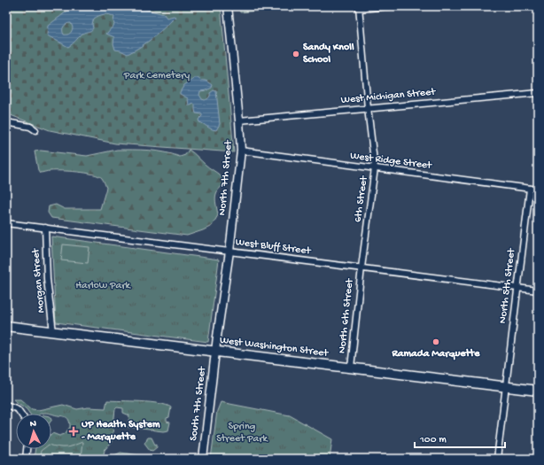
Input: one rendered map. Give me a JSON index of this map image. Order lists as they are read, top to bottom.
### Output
{
  "streets": {
    "main road": ["West Washington Street"],
    "street": [
      "West Michigan Street",
      "West Ridge Street",
      "North 7th Street",
      "6th Street",
      "West Bluff Street",
      "Morgan Street",
      "North 5th Street",
      "North 6th Street",
      "South 7th Street"
    ]
  },
  "crossings": [
    ["West Michigan Street", "North 7th Street"],
    ["West Michigan Street", "6th Street"],
    ["West Ridge Street", "North 7th Street"],
    ["West Ridge Street", "6th Street"],
    ["West Ridge Street", "North 5th Street"],
    ["North 7th Street", "West Bluff Street"],
    ["North 7th Street", "West Washington Street"],
    ["North 7th Street", "South 7th Street"],
    ["6th Street", "West Bluff Street"],
    ["6th Street", "North 6th Street"],
    ["West Bluff Street", "Morgan Street"],
    ["West Bluff Street", "North 5th Street"],
    ["West Bluff Street", "North 6th Street"],
    ["Morgan Street", "West Washington Street"],
    ["North 5th Street", "West Washington Street"],
    ["North 6th Street", "West Washington Street"],
    ["West Washington Street", "South 7th Street"]
  ],
  "parks": ["Park Cemetery", "Harlow Park", "Spring Street Park"],
  "places": {
    "other": ["Sandy Knoll School", "Ramada Marquette"],
    "health": ["UP Health System - Marquette"]
  },
  "scale_bar": "100 m",
  "north": "top"
}
